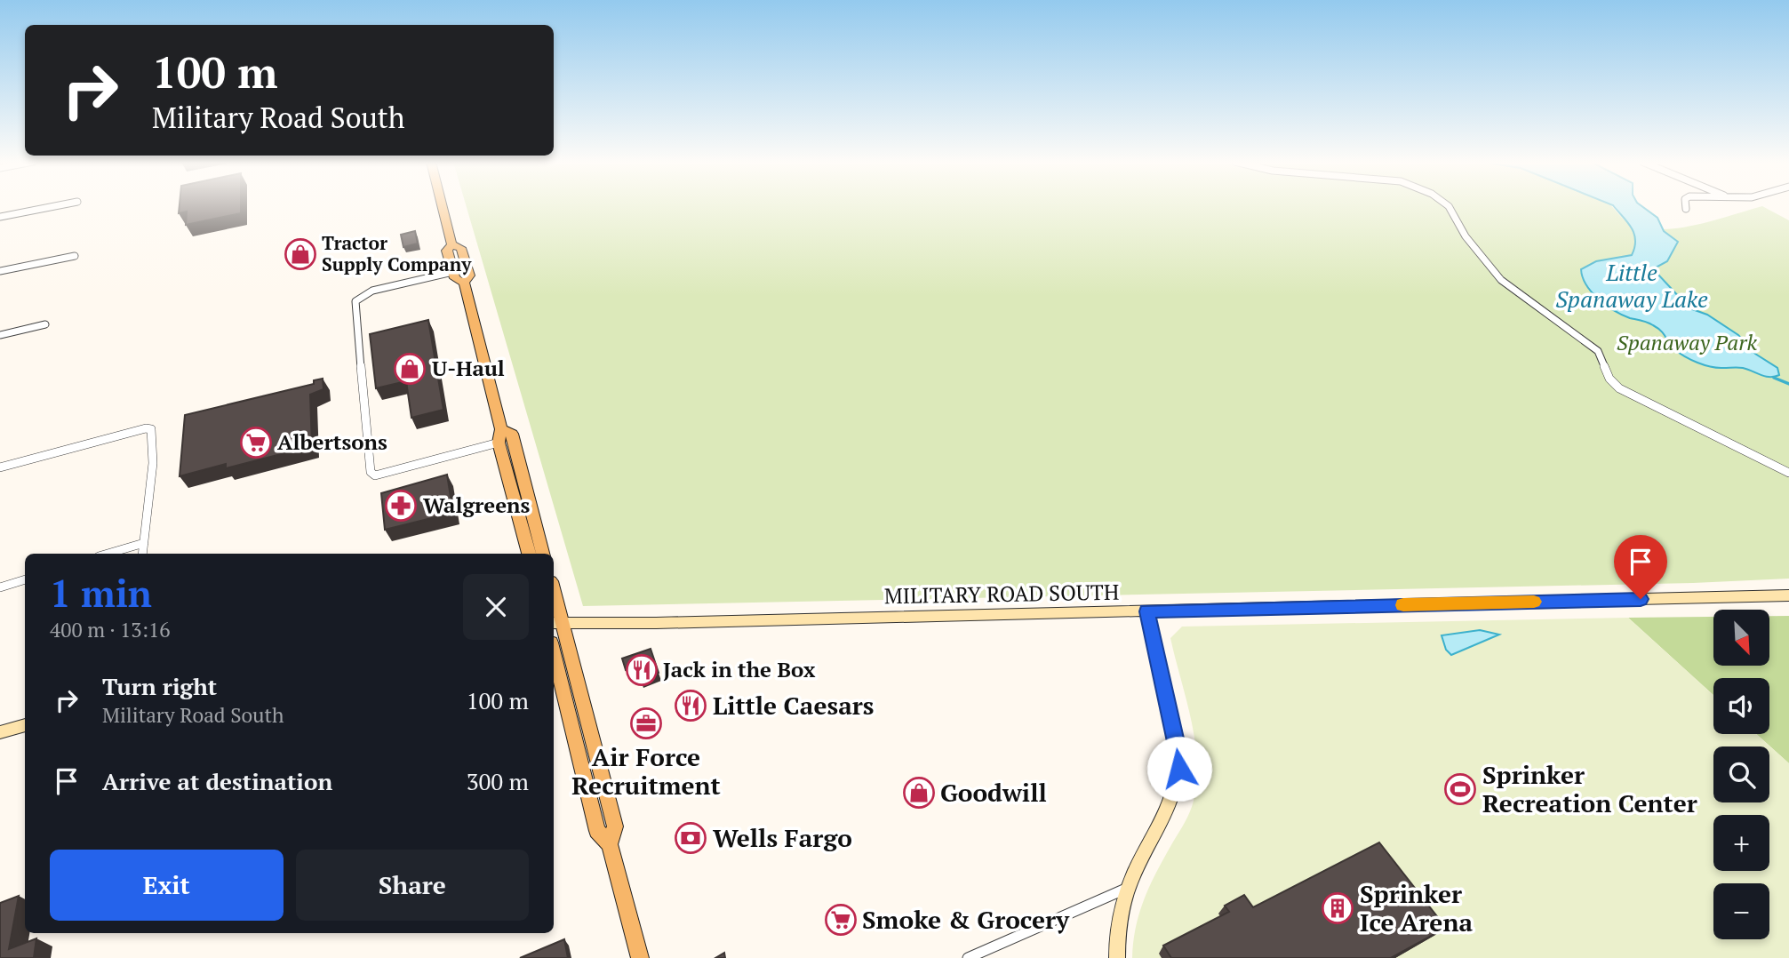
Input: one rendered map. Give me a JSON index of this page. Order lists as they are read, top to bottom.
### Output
{
  "streets": {
    "main road": ["MILITARY ROAD SOUTH"]
  },
  "water": ["Little Spanaway Lake"],
  "parks": ["Spanaway Park"],
  "places": {
    "shop": ["Tractor Supply Company", "U-Haul", "Goodwill"],
    "supermarket": ["Albertsons", "Smoke & Grocery"],
    "pharmacy": ["Walgreens"],
    "restaurant": ["Jack in the Box", "Little Caesars"],
    "office": ["Air Force Recruitment"],
    "sports": ["Sprinker Recreation Center"],
    "bank": ["Wells Fargo"],
    "building": ["Sprinker Ice Arena"]
  },
  "north": "bottom right",
  "page": {
    "turn": ["100 m", "Military Road South"],
    "heading": ["1 min", "400 m · 13:16"],
    "map_buttons": ["+", "−"],
    "list": [
      {
        "name": "Turn right",
        "note": "Military Road South",
        "value": "100 m"
      },
      {
        "name": "Arrive at destination",
        "value": "300 m"
      }
    ],
    "buttons": ["Exit", "Share"]
  }
}
